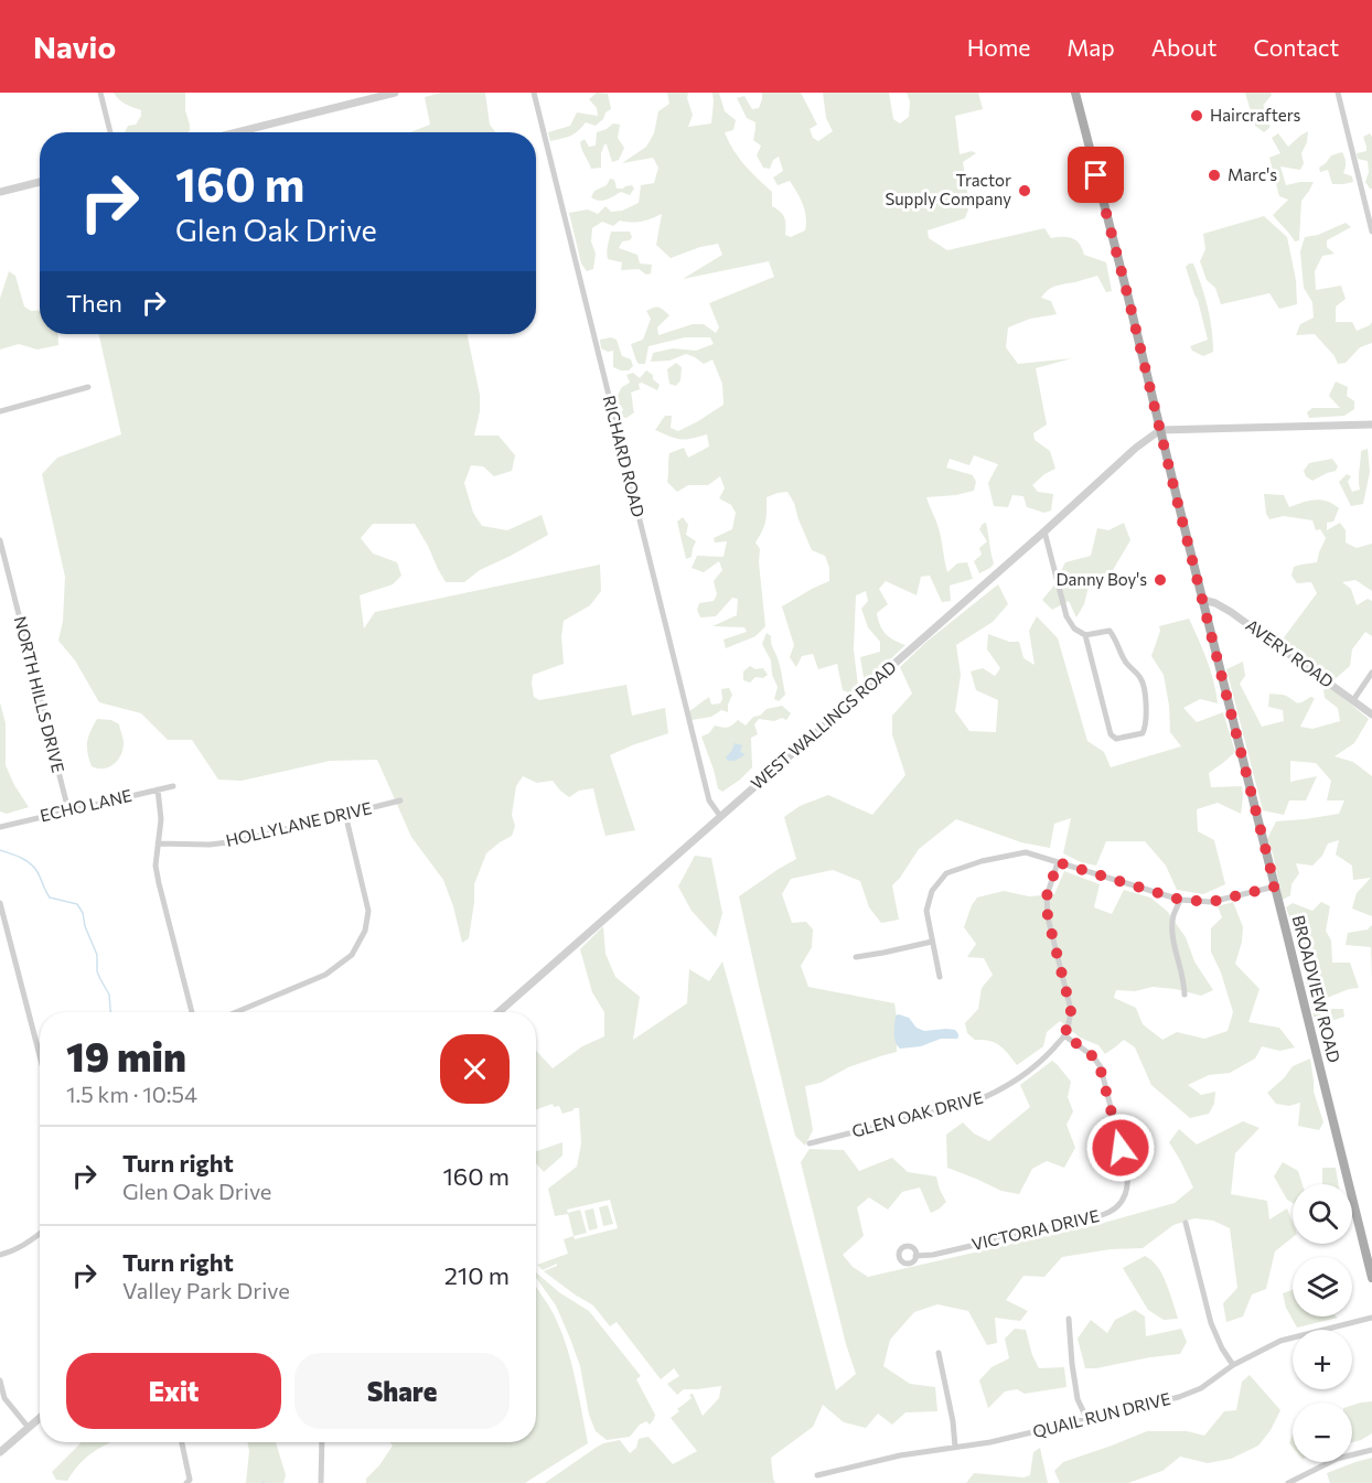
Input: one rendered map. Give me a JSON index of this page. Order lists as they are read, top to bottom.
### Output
{
  "streets": {
    "main road": ["BROADVIEW ROAD"],
    "street": [
      "RICHARD ROAD",
      "AVERY ROAD",
      "NORTH HILLS DRIVE",
      "WEST WALLINGS ROAD",
      "ECHO LANE",
      "HOLLYLANE DRIVE",
      "GLEN OAK DRIVE",
      "VICTORIA DRIVE",
      "QUAIL RUN DRIVE"
    ]
  },
  "crossings": [
    ["RICHARD ROAD", "WEST WALLINGS ROAD"],
    ["AVERY ROAD", "BROADVIEW ROAD"],
    ["NORTH HILLS DRIVE", "ECHO LANE"],
    ["WEST WALLINGS ROAD", "BROADVIEW ROAD"],
    ["GLEN OAK DRIVE", "VICTORIA DRIVE"]
  ],
  "places": [
    "Haircrafters",
    "Marc's",
    "Tractor Supply Company",
    "Danny Boy's"
  ],
  "page": {
    "header": "Navio",
    "nav": [
      "Home",
      "Map",
      "About",
      "Contact"
    ],
    "turn": ["160 m", "Glen Oak Drive"],
    "then": "Then",
    "heading": ["19 min", "1.5 km · 10:54"],
    "list": [
      {
        "name": "Turn right",
        "note": "Glen Oak Drive",
        "value": "160 m"
      },
      {
        "name": "Turn right",
        "note": "Valley Park Drive",
        "value": "210 m"
      }
    ],
    "map_buttons": ["+", "−"],
    "buttons": ["Exit", "Share"]
  }
}
